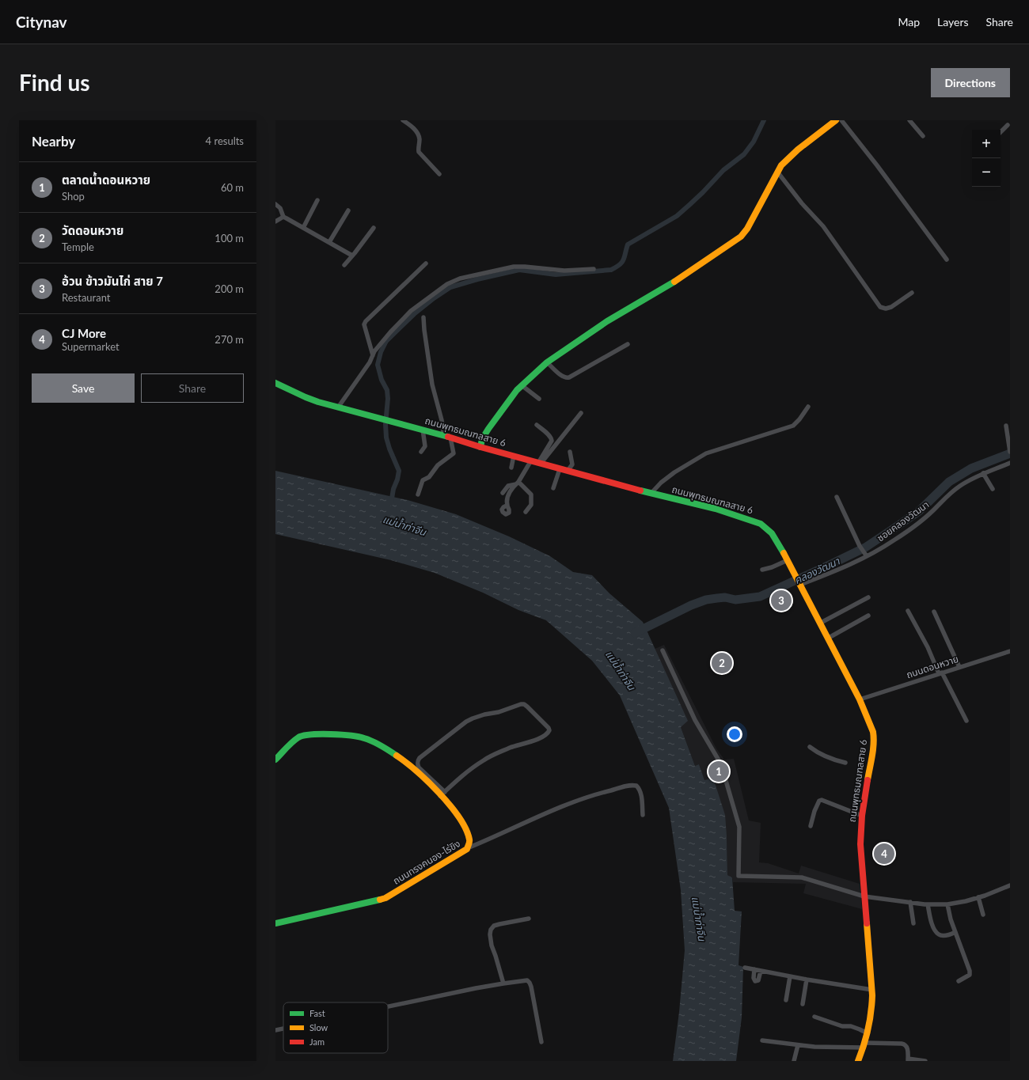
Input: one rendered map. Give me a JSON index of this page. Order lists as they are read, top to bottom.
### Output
{
  "streets": {
    "main road": ["ถนนพุทธมณฑลสาย 6", "ถนนทรงคนอง-ไร่ขิง"],
    "street": ["ซอยคลองวัฒนา", "ถนนดอนหวาย"]
  },
  "crossings": [
    ["ถนนพุทธมณฑลสาย 6", "ซอยคลองวัฒนา"],
    ["ถนนพุทธมณฑลสาย 6", "ถนนดอนหวาย"]
  ],
  "water": ["แม่น้ำท่าจีน", "คลองวัฒนา"],
  "legend": ["Fast", "Slow", "Jam"],
  "page": {
    "header": "Citynav",
    "nav": ["Map", "Layers", "Share"],
    "buttons": [
      "Directions",
      ["Save", "Share"]
    ],
    "title": "Find us",
    "heading": ["Nearby", "4 results"],
    "map_buttons": ["+", "−"],
    "list": [
      {
        "mark": "1",
        "name": "ตลาดน้ำดอนหวาย",
        "note": "Shop",
        "value": "60 m"
      },
      {
        "mark": "2",
        "name": "วัดดอนหวาย",
        "note": "Temple",
        "value": "100 m"
      },
      {
        "mark": "3",
        "name": "อ้วน ข้าวมันไก่ สาย 7",
        "note": "Restaurant",
        "value": "200 m"
      },
      {
        "mark": "4",
        "name": "CJ More",
        "note": "Supermarket",
        "value": "270 m"
      }
    ],
    "pins": [
      "3",
      "2",
      "1",
      "4"
    ]
  }
}
